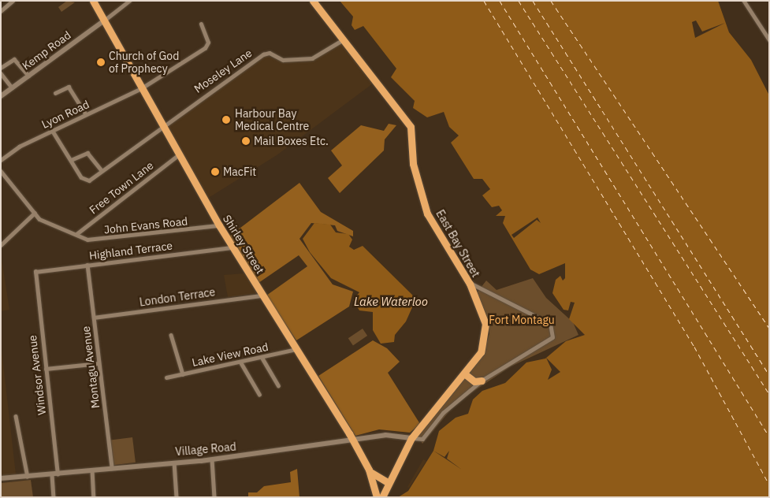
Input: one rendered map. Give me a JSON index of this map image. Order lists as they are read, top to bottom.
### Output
{
  "streets": {
    "highway": ["East Bay Street", "Shirley Street"],
    "main road": ["Kemp Road", "Village Road"],
    "street": [
      "Moseley Lane",
      "Lyon Road",
      "Free Town Lane",
      "John Evans Road",
      "Highland Terrace",
      "London Terrace",
      "Lake View Road",
      "Montagu Avenue",
      "Windsor Avenue"
    ]
  },
  "crossings": [
    ["Kemp Road", "Shirley Street"],
    ["Moseley Lane", "East Bay Street"],
    ["Moseley Lane", "Shirley Street"],
    ["Lyon Road", "Shirley Street"],
    ["Free Town Lane", "John Evans Road"],
    ["Free Town Lane", "Shirley Street"],
    ["John Evans Road", "Shirley Street"],
    ["East Bay Street", "Village Road"],
    ["Shirley Street", "Highland Terrace"],
    ["Shirley Street", "London Terrace"],
    ["Shirley Street", "Lake View Road"],
    ["Shirley Street", "Village Road"],
    ["Highland Terrace", "Montagu Avenue"],
    ["Highland Terrace", "Windsor Avenue"],
    ["London Terrace", "Montagu Avenue"],
    ["Montagu Avenue", "Village Road"],
    ["Windsor Avenue", "Village Road"]
  ],
  "water": ["Lake Waterloo"],
  "parks": ["Fort Montagu"],
  "places": [
    "Church of God of Prophecy",
    "Harbour Bay Medical Centre",
    "Mail Boxes Etc.",
    "MacFit"
  ]
}
